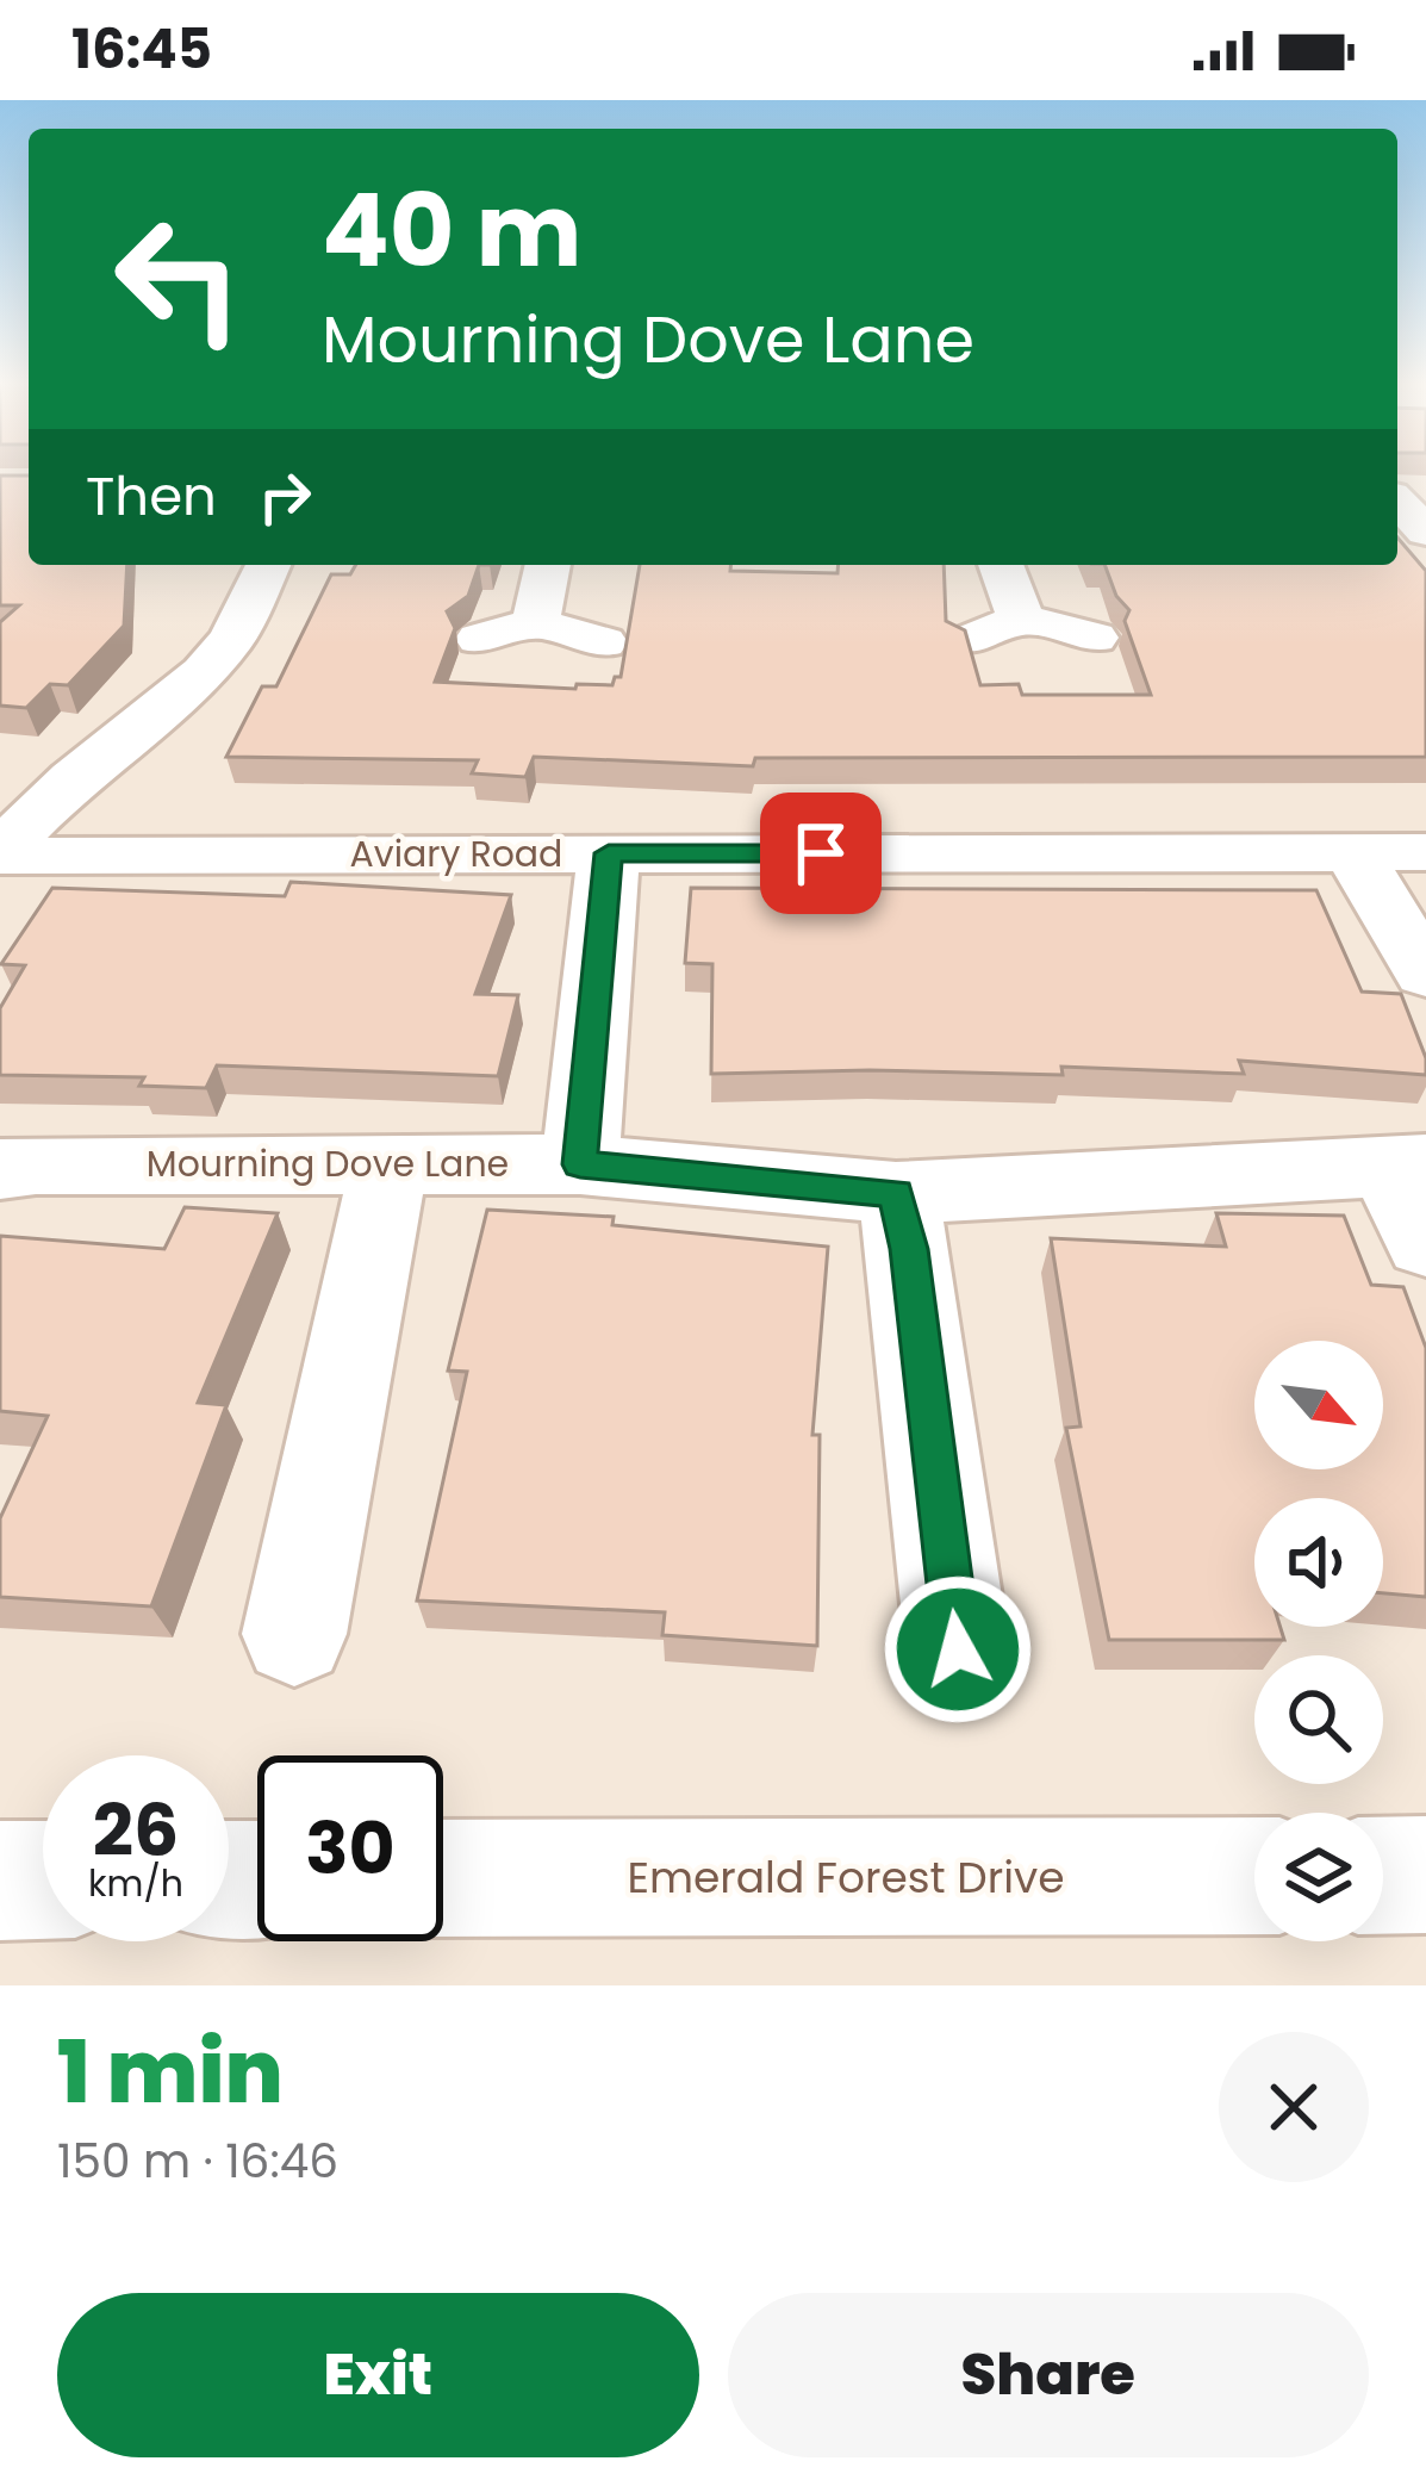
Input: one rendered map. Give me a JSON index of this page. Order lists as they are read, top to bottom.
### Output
{
  "streets": {
    "street": ["Aviary Road", "Mourning Dove Lane", "Emerald Forest Drive"]
  },
  "north": "bottom right",
  "page": {
    "status": "16:45",
    "turn": ["40 m", "Mourning Dove Lane"],
    "then": "Then",
    "speed": "26 km/h",
    "limit": "30",
    "heading": ["1 min", "150 m · 16:46"],
    "buttons": ["Exit", "Share"]
  }
}
